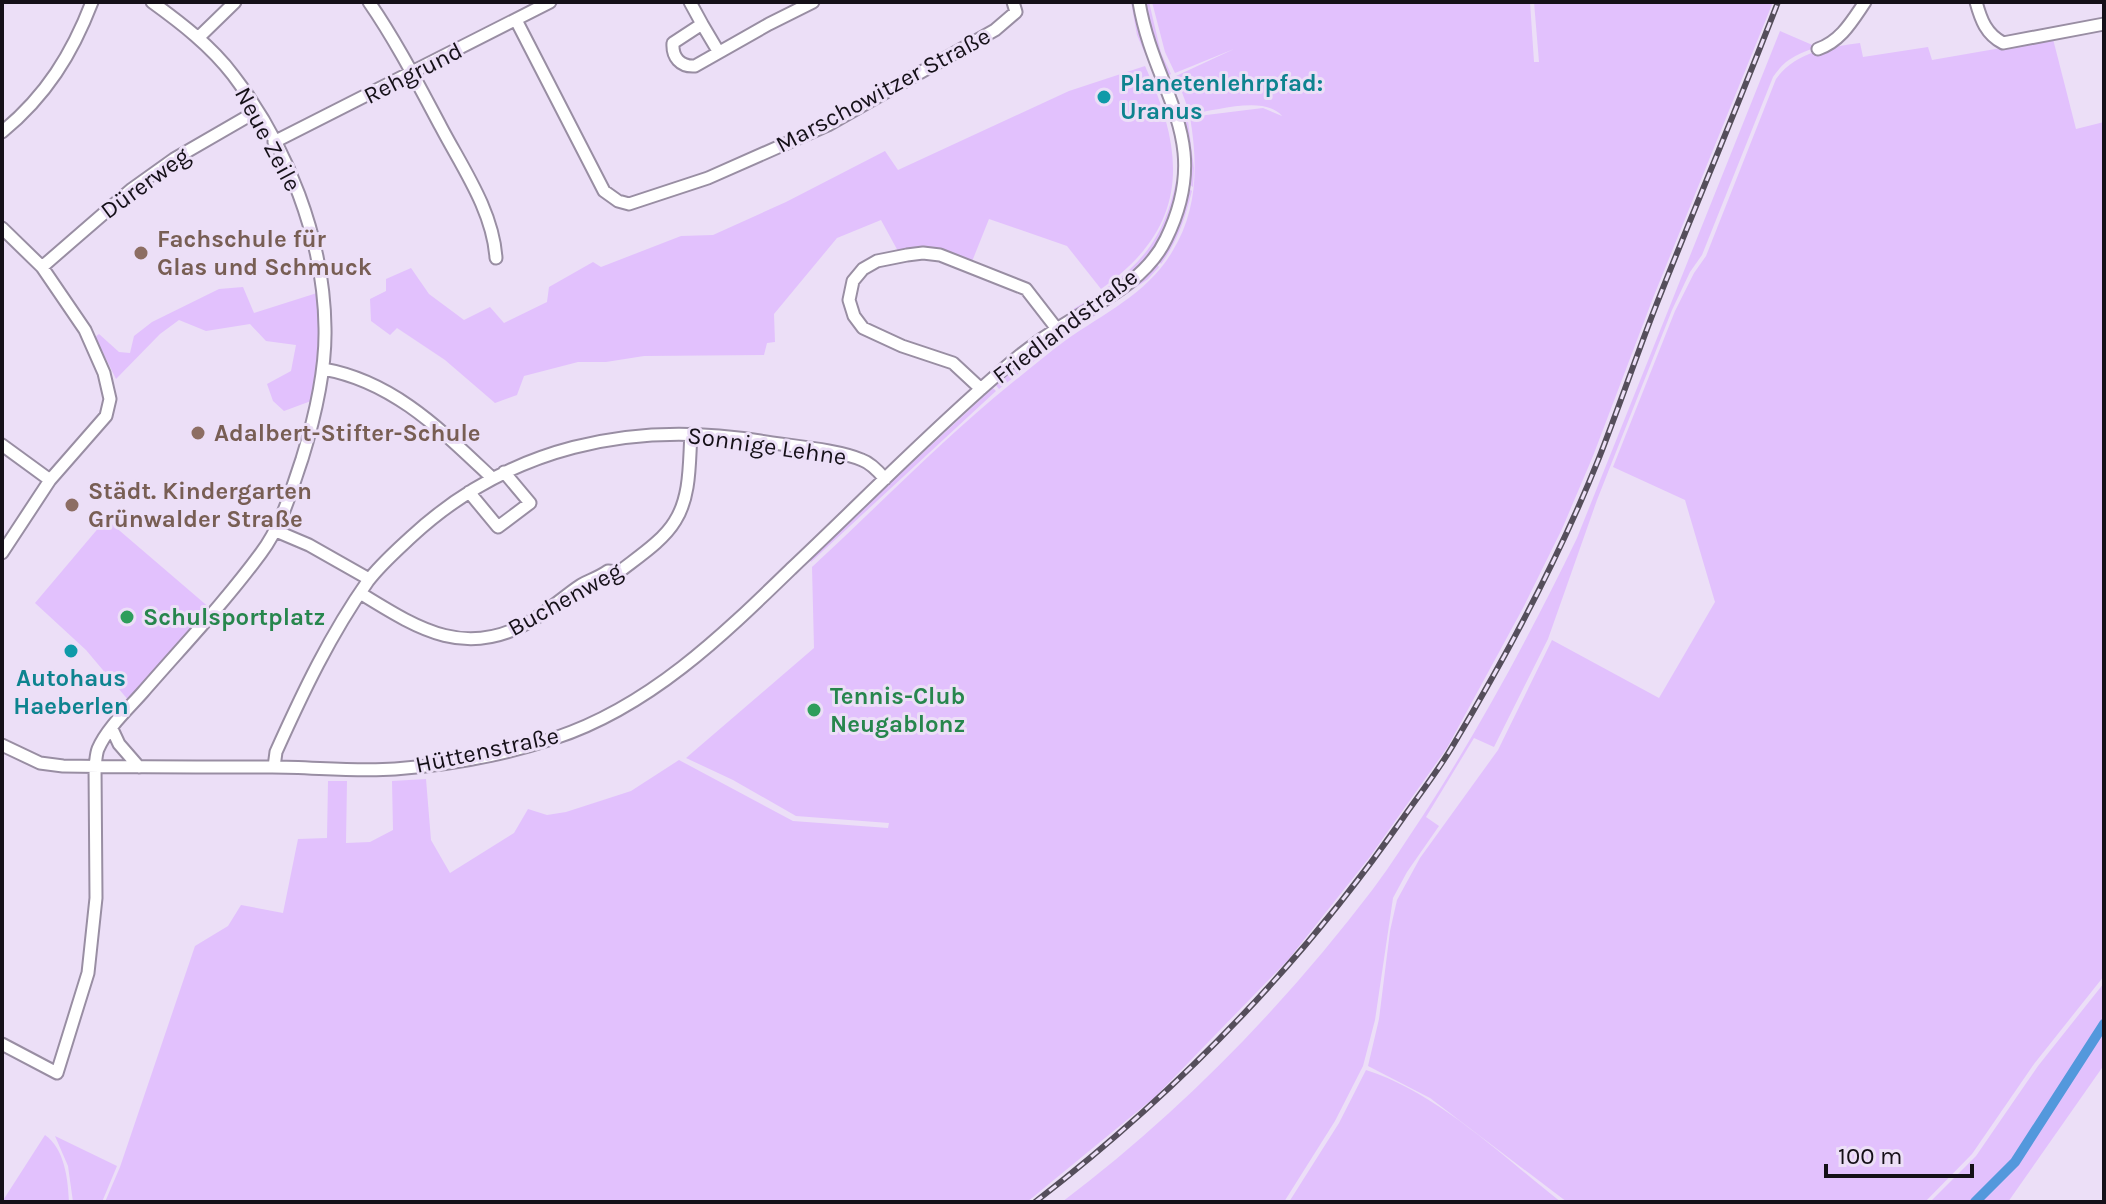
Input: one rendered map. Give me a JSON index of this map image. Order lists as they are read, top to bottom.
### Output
{
  "streets": {
    "street": [
      "Rehgrund",
      "Marschowitzer Straße",
      "Neue Zeile",
      "Dürerweg",
      "Friedlandstraße",
      "Sonnige Lehne",
      "Buchenweg",
      "Hüttenstraße"
    ]
  },
  "crossings": [
    ["Rehgrund", "Marschowitzer Straße"],
    ["Rehgrund", "Neue Zeile"],
    ["Neue Zeile", "Dürerweg"],
    ["Neue Zeile", "Hüttenstraße"],
    ["Friedlandstraße", "Sonnige Lehne"],
    ["Friedlandstraße", "Hüttenstraße"],
    ["Sonnige Lehne", "Buchenweg"],
    ["Sonnige Lehne", "Hüttenstraße"]
  ],
  "places": [
    "Planetenlehrpfad: Uranus",
    "Fachschule für Glas und Schmuck",
    "Adalbert-Stifter-Schule",
    "Städt. Kindergarten Grünwalder Straße",
    "Schulsportplatz",
    "Autohaus Haeberlen",
    "Tennis-Club Neugablonz"
  ],
  "scale_bar": "100 m"
}
